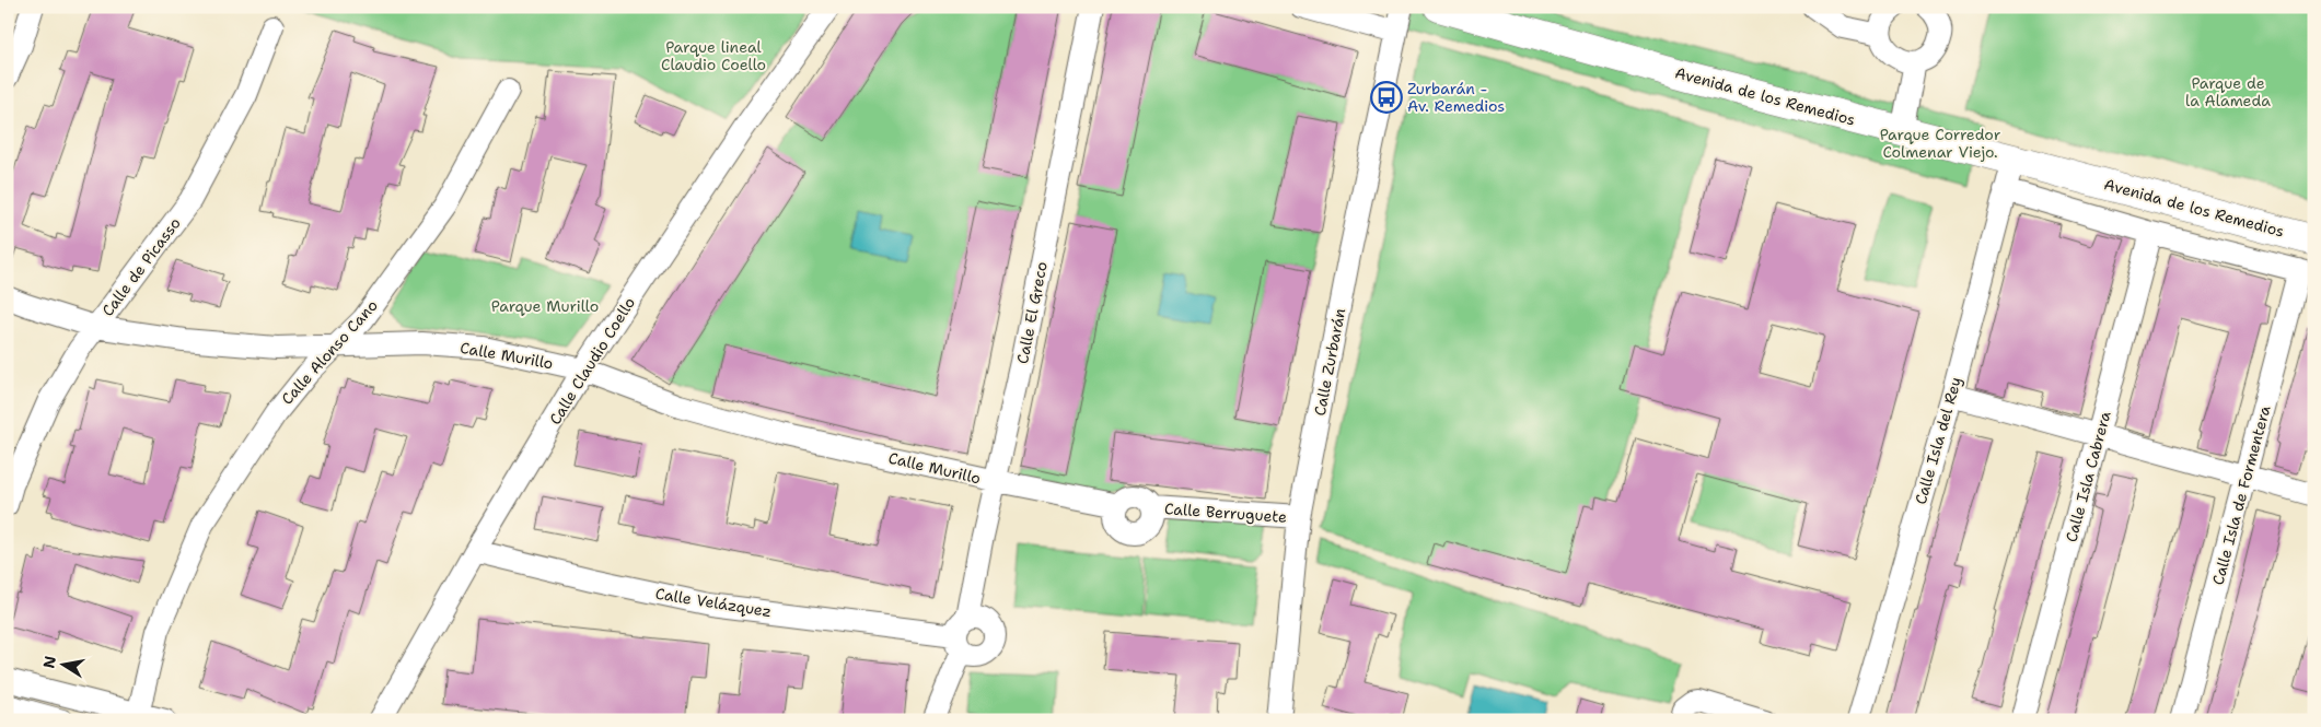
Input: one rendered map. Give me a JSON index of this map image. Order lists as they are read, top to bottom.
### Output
{
  "streets": {
    "main road": ["Avenida de los Remedios"],
    "street": [
      "Calle de Picasso",
      "Calle El Greco",
      "Calle Alonso Cano",
      "Calle Murillo",
      "Calle Claudio Coello",
      "Calle Zurbarán",
      "Calle Isla del Rey",
      "Calle Isla Cabrera",
      "Calle Isla de Formentera",
      "Calle Berruguete",
      "Calle Velázquez"
    ]
  },
  "crossings": [
    ["Avenida de los Remedios", "Calle Isla del Rey"],
    ["Calle de Picasso", "Calle Murillo"],
    ["Calle El Greco", "Calle Murillo"],
    ["Calle El Greco", "Calle Velázquez"],
    ["Calle Alonso Cano", "Calle Murillo"],
    ["Calle Murillo", "Calle Claudio Coello"],
    ["Calle Claudio Coello", "Calle Velázquez"],
    ["Calle Zurbarán", "Calle Berruguete"]
  ],
  "parks": [
    "Parque lineal Claudio Coello",
    "Parque de la Alameda",
    "Parque Corredor Colmenar Viejo.",
    "Parque Murillo"
  ],
  "places": {
    "bus stop": ["Zurbarán - Av. Remedios"]
  },
  "north": "left"
}
